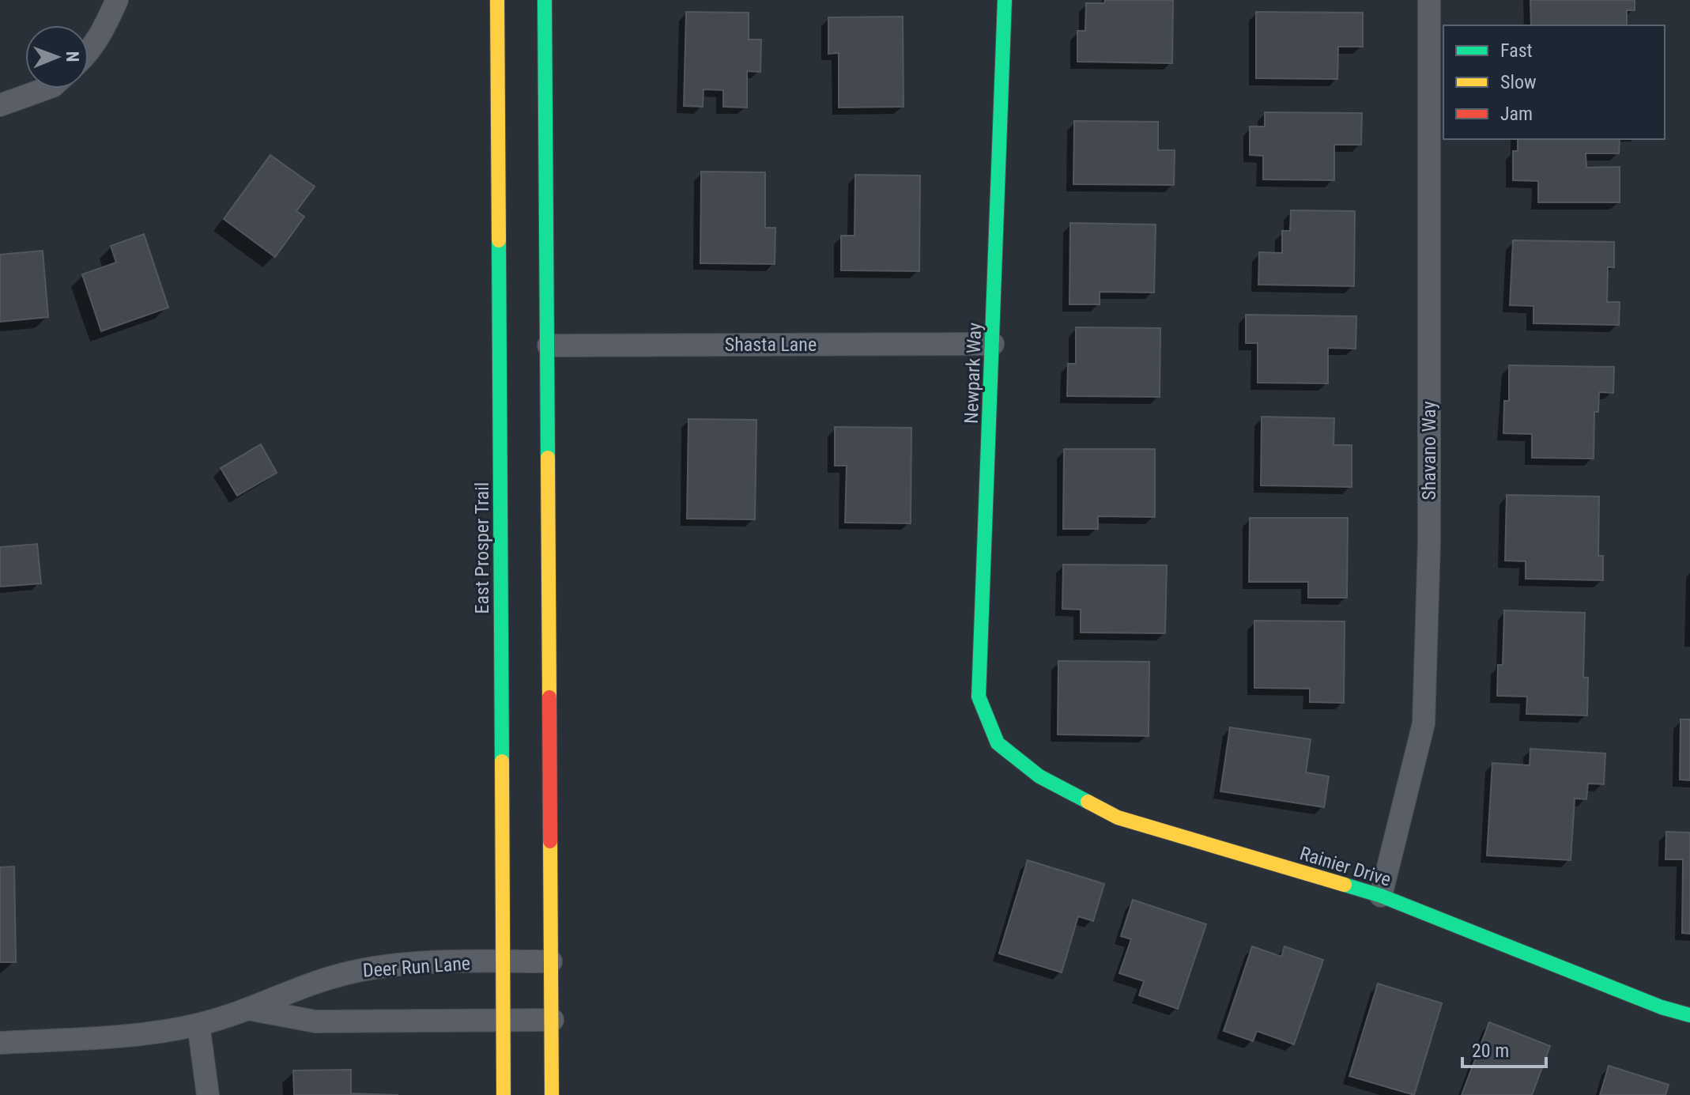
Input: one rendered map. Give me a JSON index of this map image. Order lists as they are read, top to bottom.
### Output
{
  "streets": {
    "main road": ["Newpark Way", "East Prosper Trail", "Rainier Drive"],
    "street": ["Shasta Lane", "Shavano Way", "Deer Run Lane"]
  },
  "crossings": [
    ["Shasta Lane", "Newpark Way"],
    ["Newpark Way", "Rainier Drive"],
    ["Shavano Way", "Rainier Drive"],
    ["East Prosper Trail", "Deer Run Lane"]
  ],
  "legend": ["Fast", "Slow", "Jam"],
  "scale_bar": "20 m",
  "north": "right"
}
